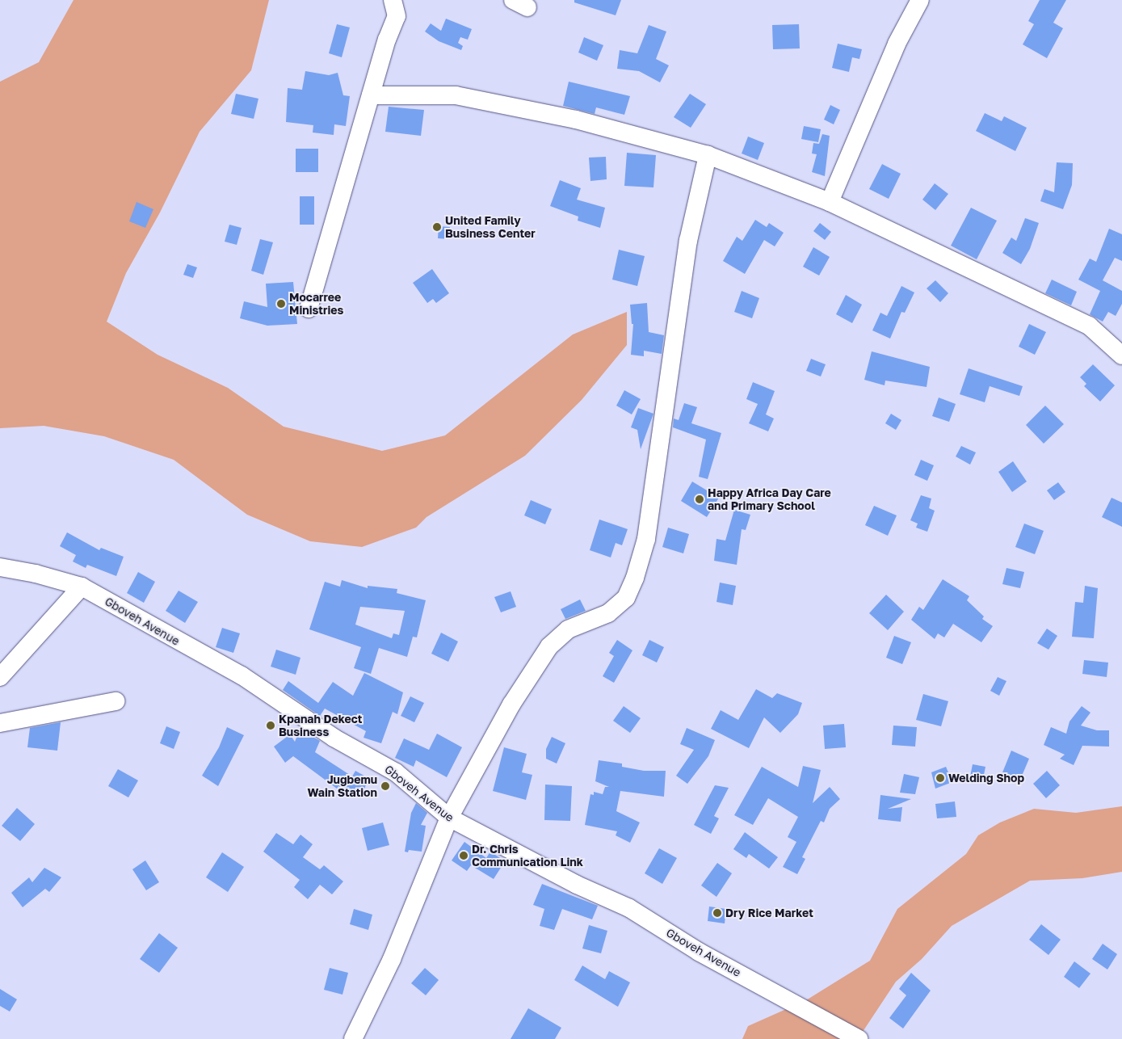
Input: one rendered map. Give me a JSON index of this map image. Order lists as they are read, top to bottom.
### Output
{
  "streets": {
    "street": ["Gboveh Avenue"]
  },
  "places": [
    "United Family Business Center",
    "Mocarree Ministries",
    "Happy Africa Day Care and Primary School",
    "Kpanah Dekect Business",
    "Welding Shop",
    "Jugbemu Wain Station",
    "Dr. Chris Communication Link",
    "Dry Rice Market"
  ]
}
